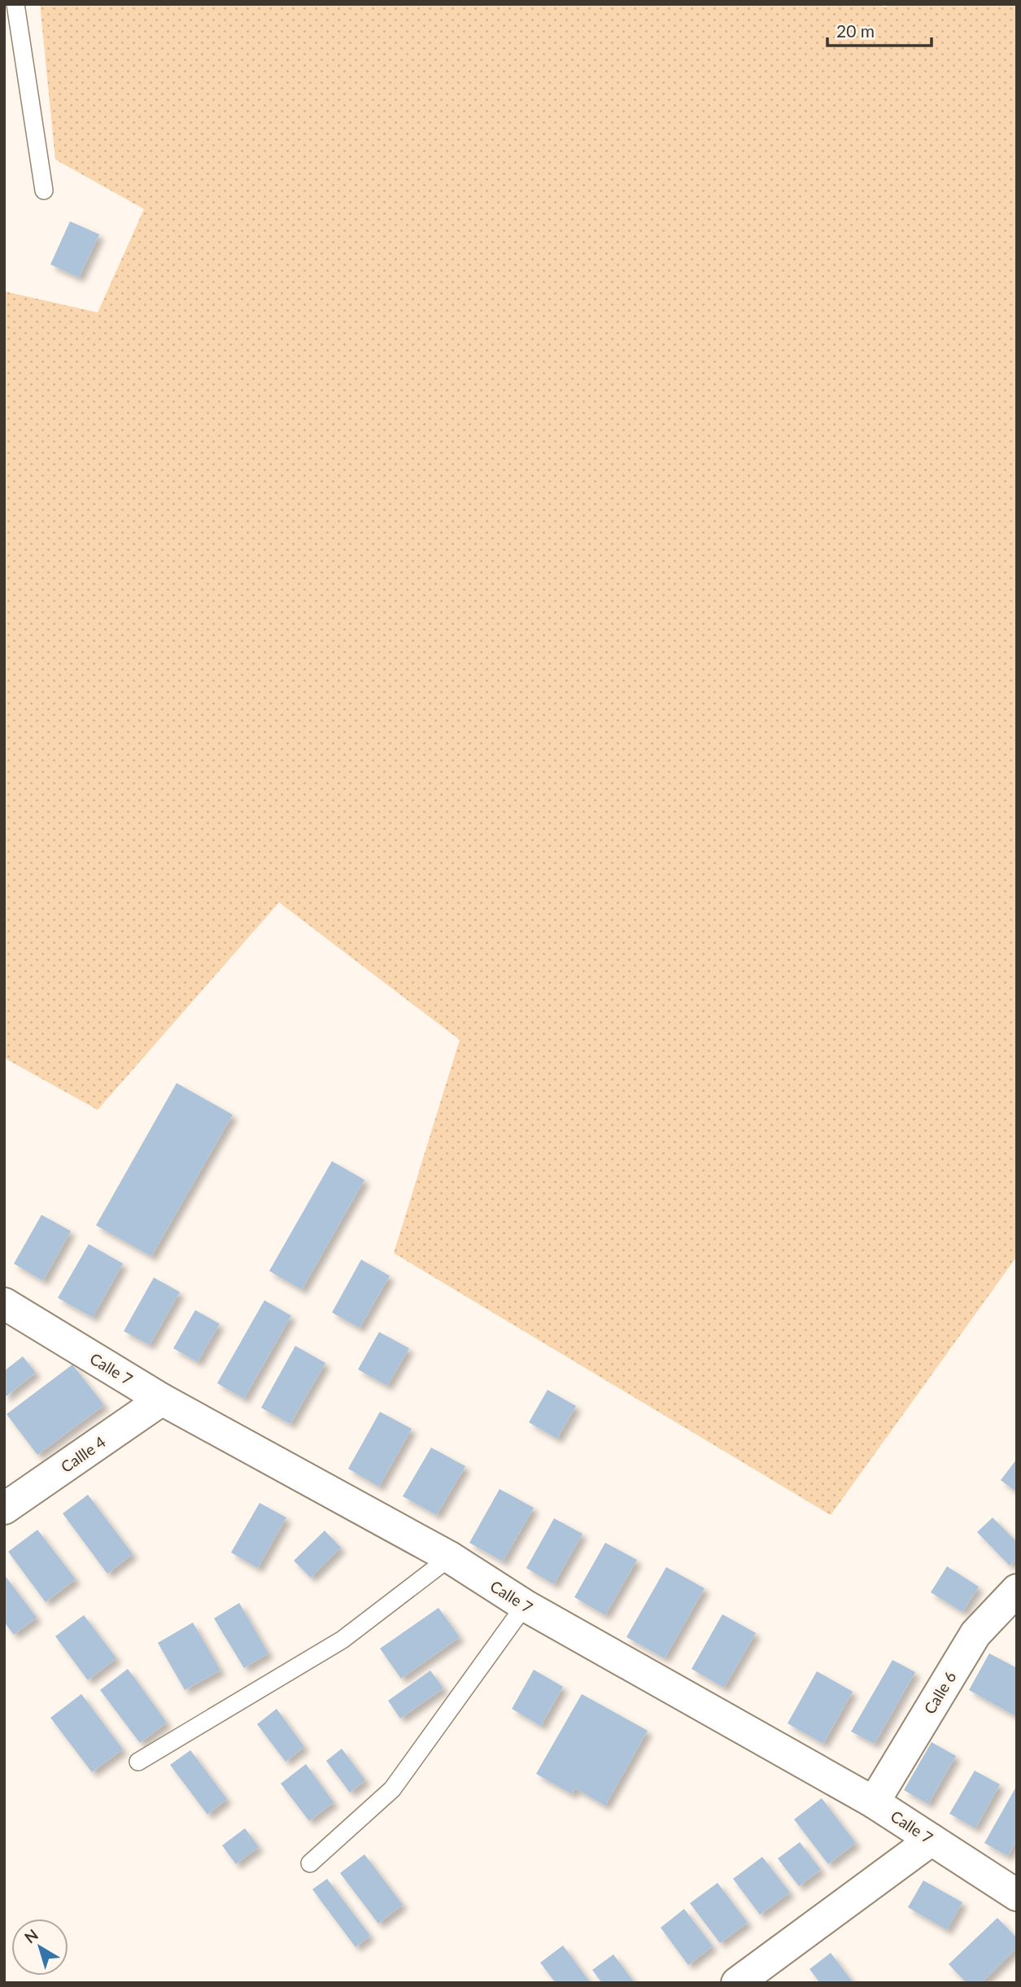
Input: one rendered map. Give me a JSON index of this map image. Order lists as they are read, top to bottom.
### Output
{
  "streets": {
    "street": ["Calle 7", "Callle 4", "Calle 6"]
  },
  "crossings": [
    ["Calle 7", "Callle 4"],
    ["Calle 7", "Calle 6"]
  ],
  "scale_bar": "20 m",
  "north": "top left"
}
